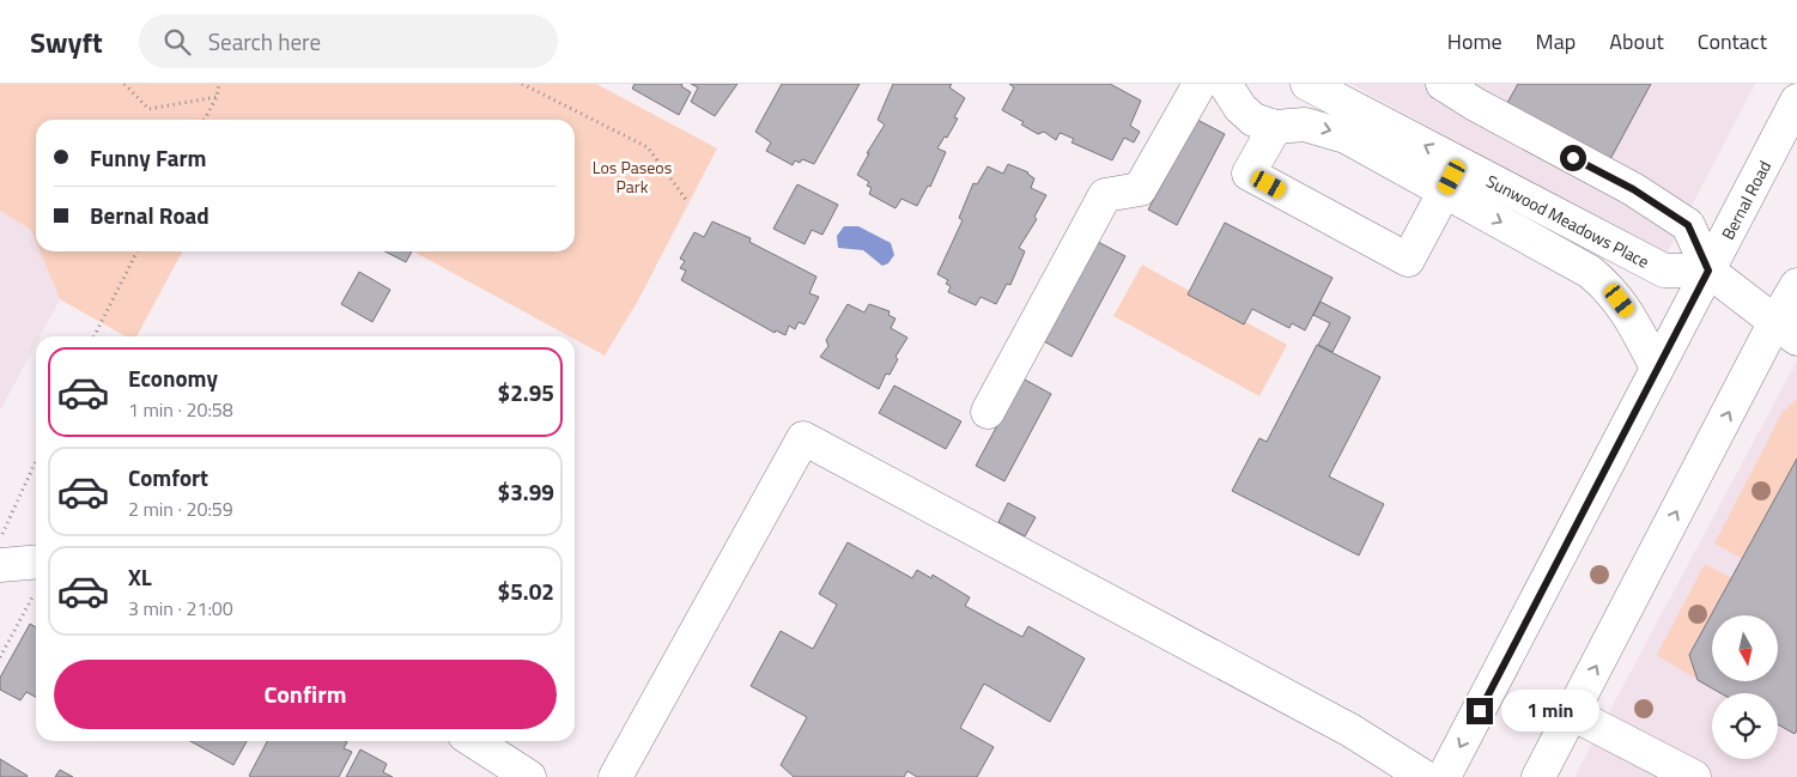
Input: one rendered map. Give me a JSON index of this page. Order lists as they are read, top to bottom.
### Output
{
  "streets": {
    "main road": ["Bernal Road", "Sunwood Meadows Place"]
  },
  "crossings": [
    ["Bernal Road", "Sunwood Meadows Place"]
  ],
  "parks": ["Los Paseos Park"],
  "north": "bottom",
  "page": {
    "header": "Swyft",
    "search": "Search here",
    "nav": [
      "Home",
      "Map",
      "About",
      "Contact"
    ],
    "banner": ["Funny Farm", "Bernal Road"],
    "list": [
      {
        "name": "Economy",
        "note": "1 min · 20:58",
        "value": "$2.95"
      },
      {
        "name": "Comfort",
        "note": "2 min · 20:59",
        "value": "$3.99"
      },
      {
        "name": "XL",
        "note": "3 min · 21:00",
        "value": "$5.02"
      }
    ],
    "buttons": "Confirm",
    "bubble": "1 min"
  }
}
